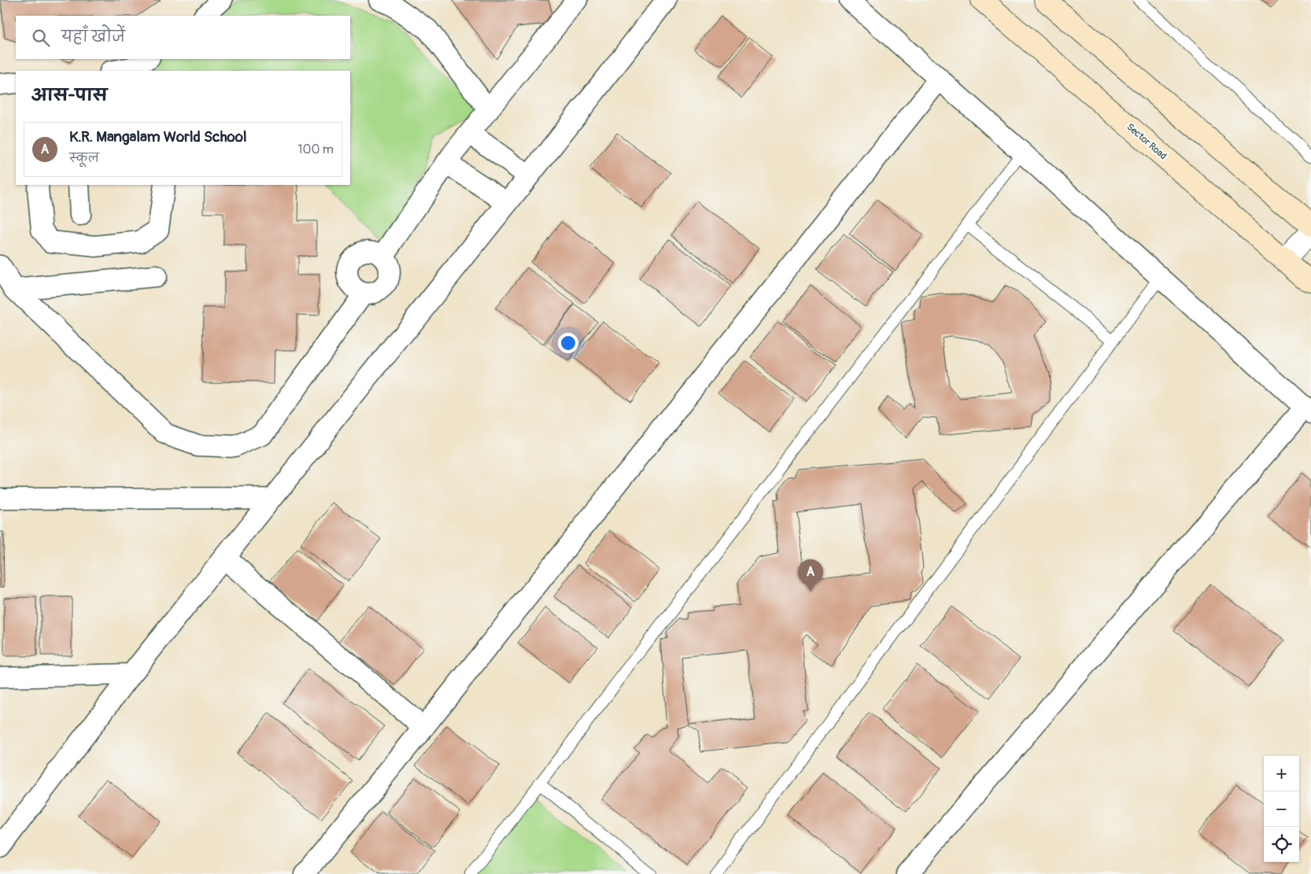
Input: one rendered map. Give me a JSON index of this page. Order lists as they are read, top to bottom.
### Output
{
  "streets": {
    "main road": ["Sector Road"]
  },
  "page": {
    "search": "यहाँ खोजें",
    "heading": "आस-पास",
    "list": [
      {
        "mark": "A",
        "name": "K.R. Mangalam World School",
        "note": "स्कूल",
        "value": "100 m"
      }
    ],
    "pins": "A",
    "map_buttons": ["+", "−"]
  }
}
